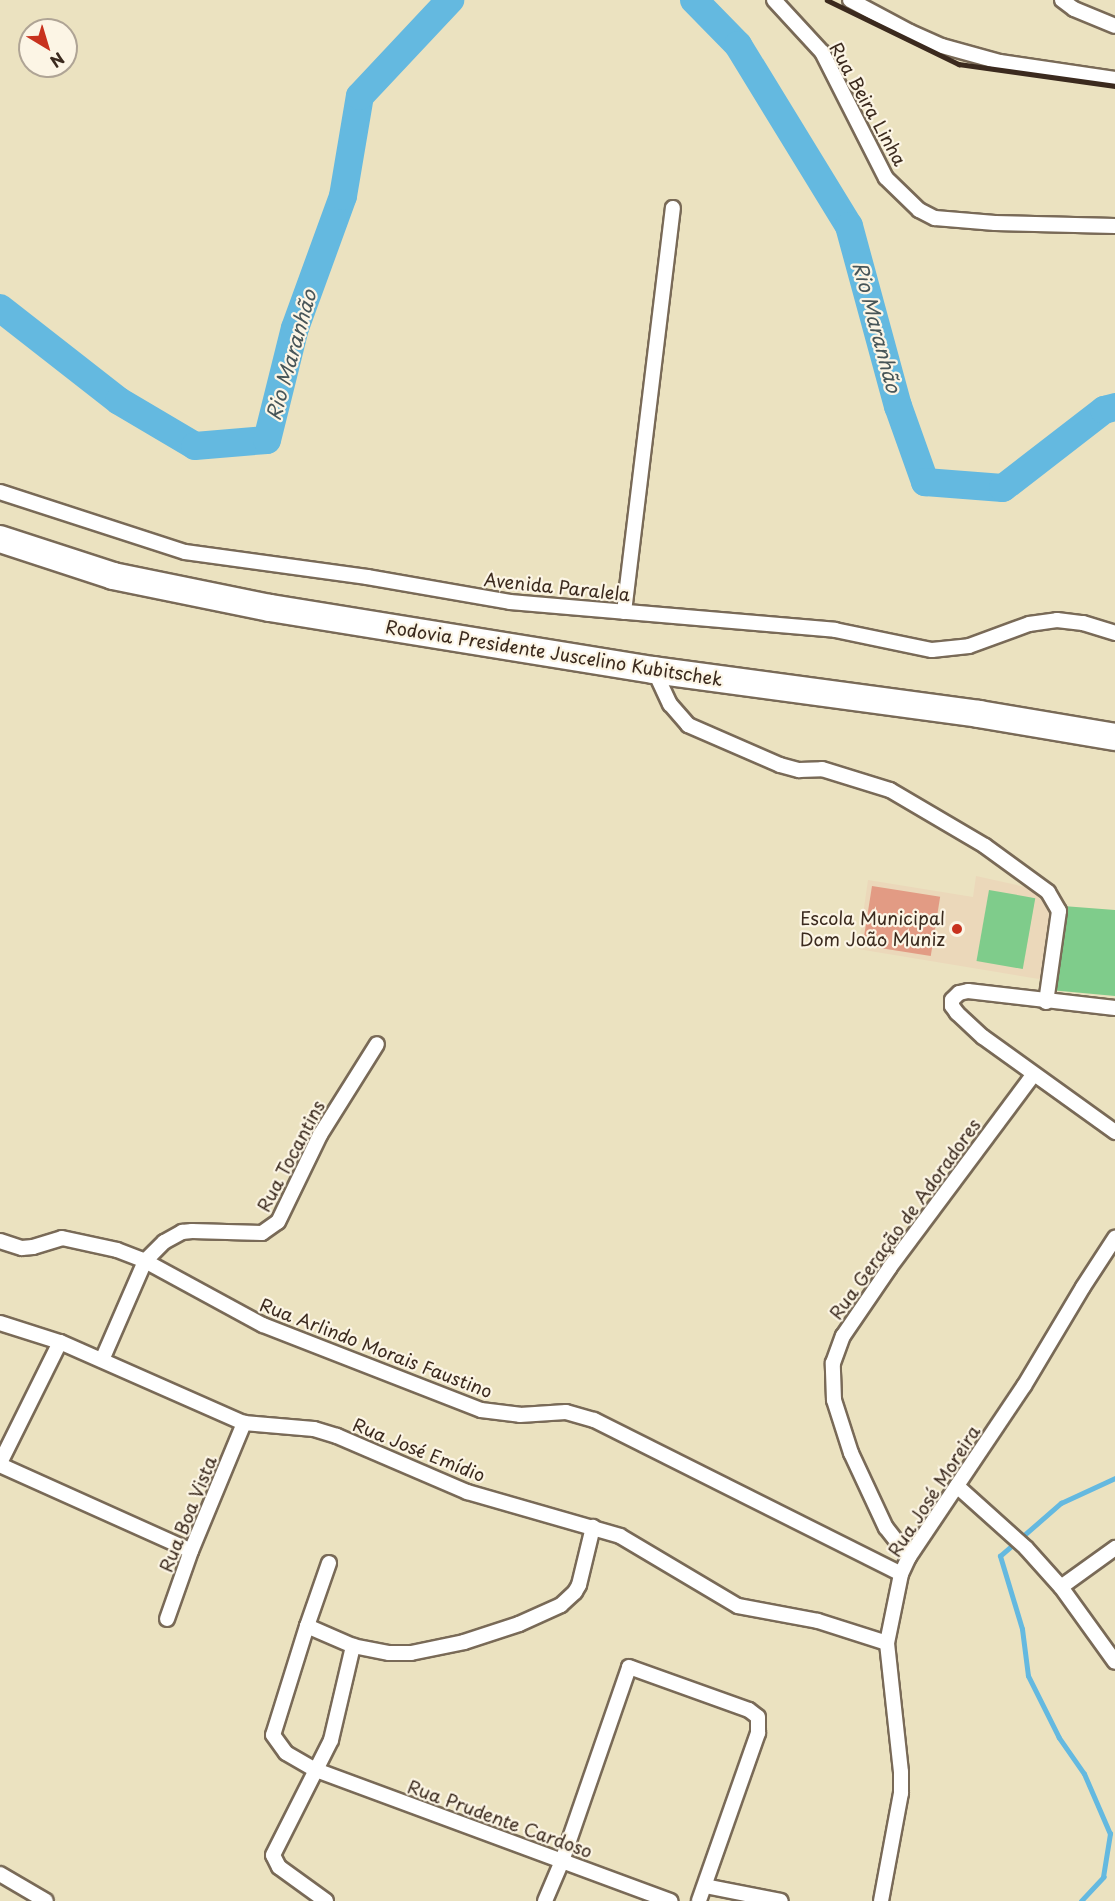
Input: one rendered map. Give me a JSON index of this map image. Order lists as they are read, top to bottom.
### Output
{
  "streets": {
    "highway": ["Rodovia Presidente Juscelino Kubitschek"],
    "street": [
      "Rua Beira Linha",
      "Avenida Paralela",
      "Rua Tocantins",
      "Rua Geração de Adoradores",
      "Rua Arlindo Morais Faustino",
      "Rua José Emídio",
      "Rua José Moreira",
      "Rua Boa Vista",
      "Rua Prudente Cardoso"
    ]
  },
  "crossings": [
    ["Rua Tocantins", "Rua Arlindo Morais Faustino"],
    ["Rua Tocantins", "Rua José Emídio"],
    ["Rua Geração de Adoradores", "Rua José Moreira"],
    ["Rua Arlindo Morais Faustino", "Rua José Moreira"],
    ["Rua José Emídio", "Rua José Moreira"],
    ["Rua José Emídio", "Rua Boa Vista"]
  ],
  "water": ["Rio Maranhão"],
  "places": ["Escola Municipal Dom João Muniz"],
  "north": "bottom right"
}
